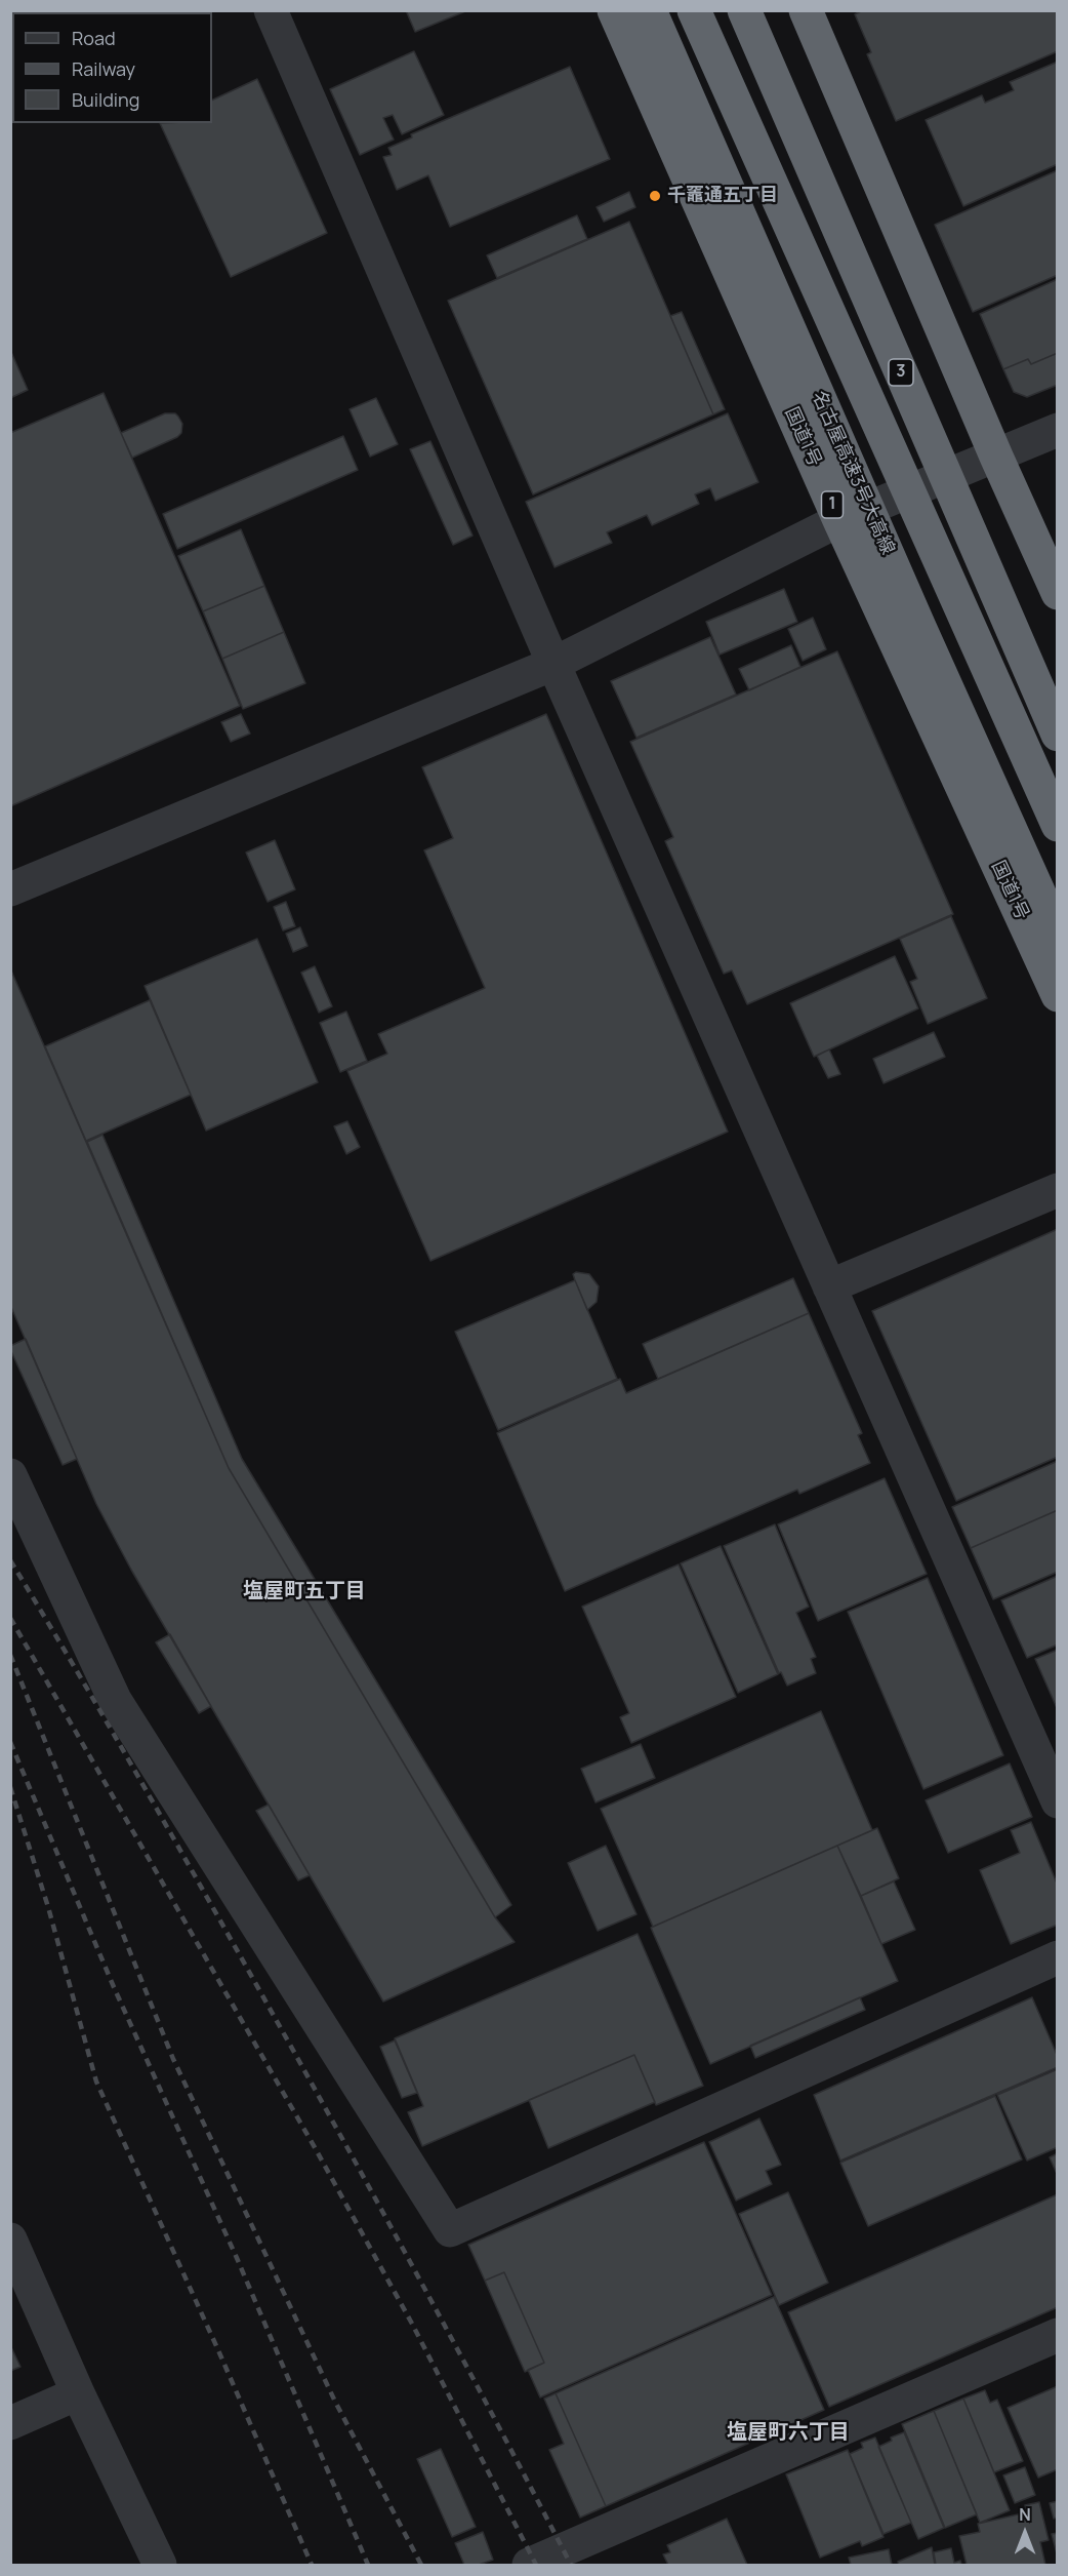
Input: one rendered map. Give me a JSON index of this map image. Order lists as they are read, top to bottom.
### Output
{
  "streets": {
    "highway": [
      "3",
      "国道1号",
      "名古屋高速3号大高線",
      "1"
    ]
  },
  "districts": ["塩屋町五丁目", "塩屋町六丁目"],
  "places": ["千竈通五丁目"],
  "legend": ["Road", "Railway", "Building"],
  "north": "top"
}
